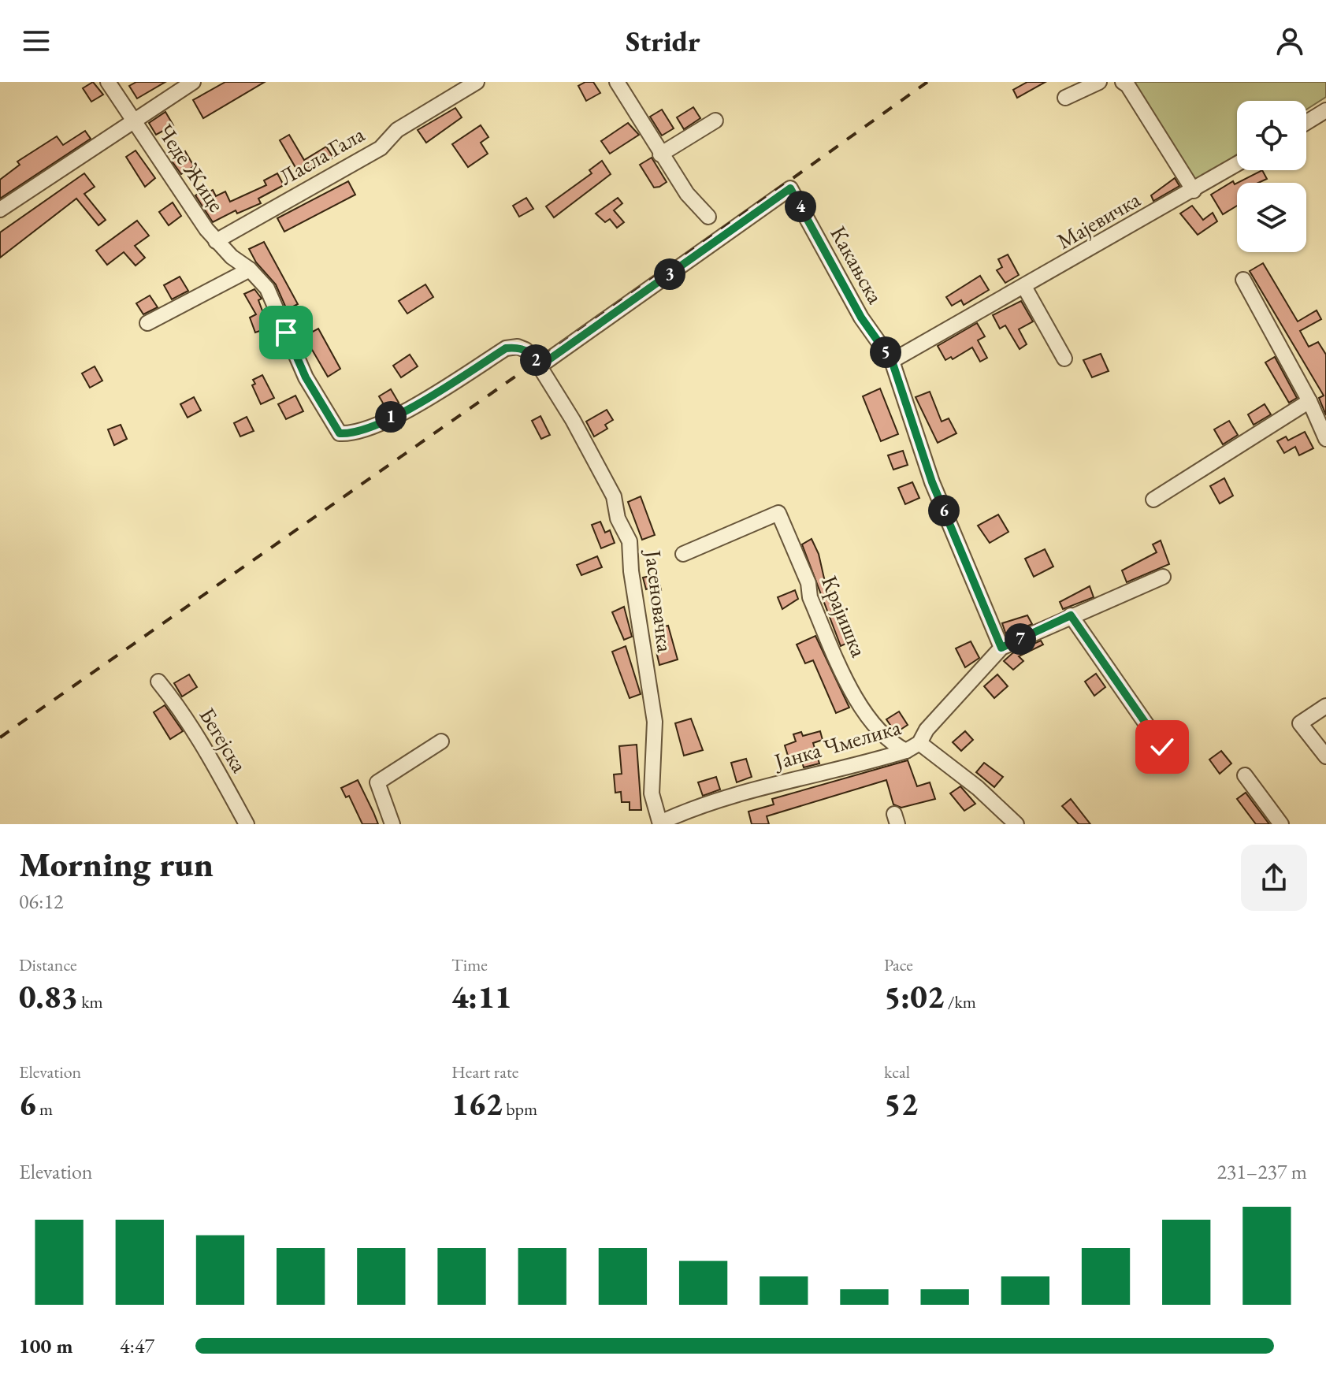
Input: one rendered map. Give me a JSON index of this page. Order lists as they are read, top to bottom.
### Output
{
  "streets": {
    "street": [
      "Ласла Гала",
      "Чеде Жице",
      "Мајевичка",
      "Какањска",
      "Јасеновачка",
      "Крајишка",
      "Бегејска",
      "Јанка Чмелика"
    ]
  },
  "crossings": [
    ["Ласла Гала", "Чеде Жице"],
    ["Чеде Жице", "Какањска"],
    ["Чеде Жице", "Јасеновачка"],
    ["Мајевичка", "Какањска"],
    ["Какањска", "Јасеновачка"],
    ["Какањска", "Јанка Чмелика"],
    ["Јасеновачка", "Јанка Чмелика"],
    ["Крајишка", "Јанка Чмелика"]
  ],
  "page": {
    "header": "Stridr",
    "pins": [
      "4",
      "3",
      "5",
      "2",
      "1",
      "6",
      "7"
    ],
    "heading": ["Morning run", "06:12"],
    "stats": [
      ["Distance", "0.83 km"],
      ["Time", "4:11"],
      ["Pace", "5:02 /km"],
      ["Elevation", "6 m"],
      ["Heart rate", "162 bpm"],
      ["kcal", "52"]
    ],
    "chart": ["Elevation", "231–237 m"],
    "list": [
      {
        "name": "100 m",
        "note": "4:47"
      }
    ]
  }
}
